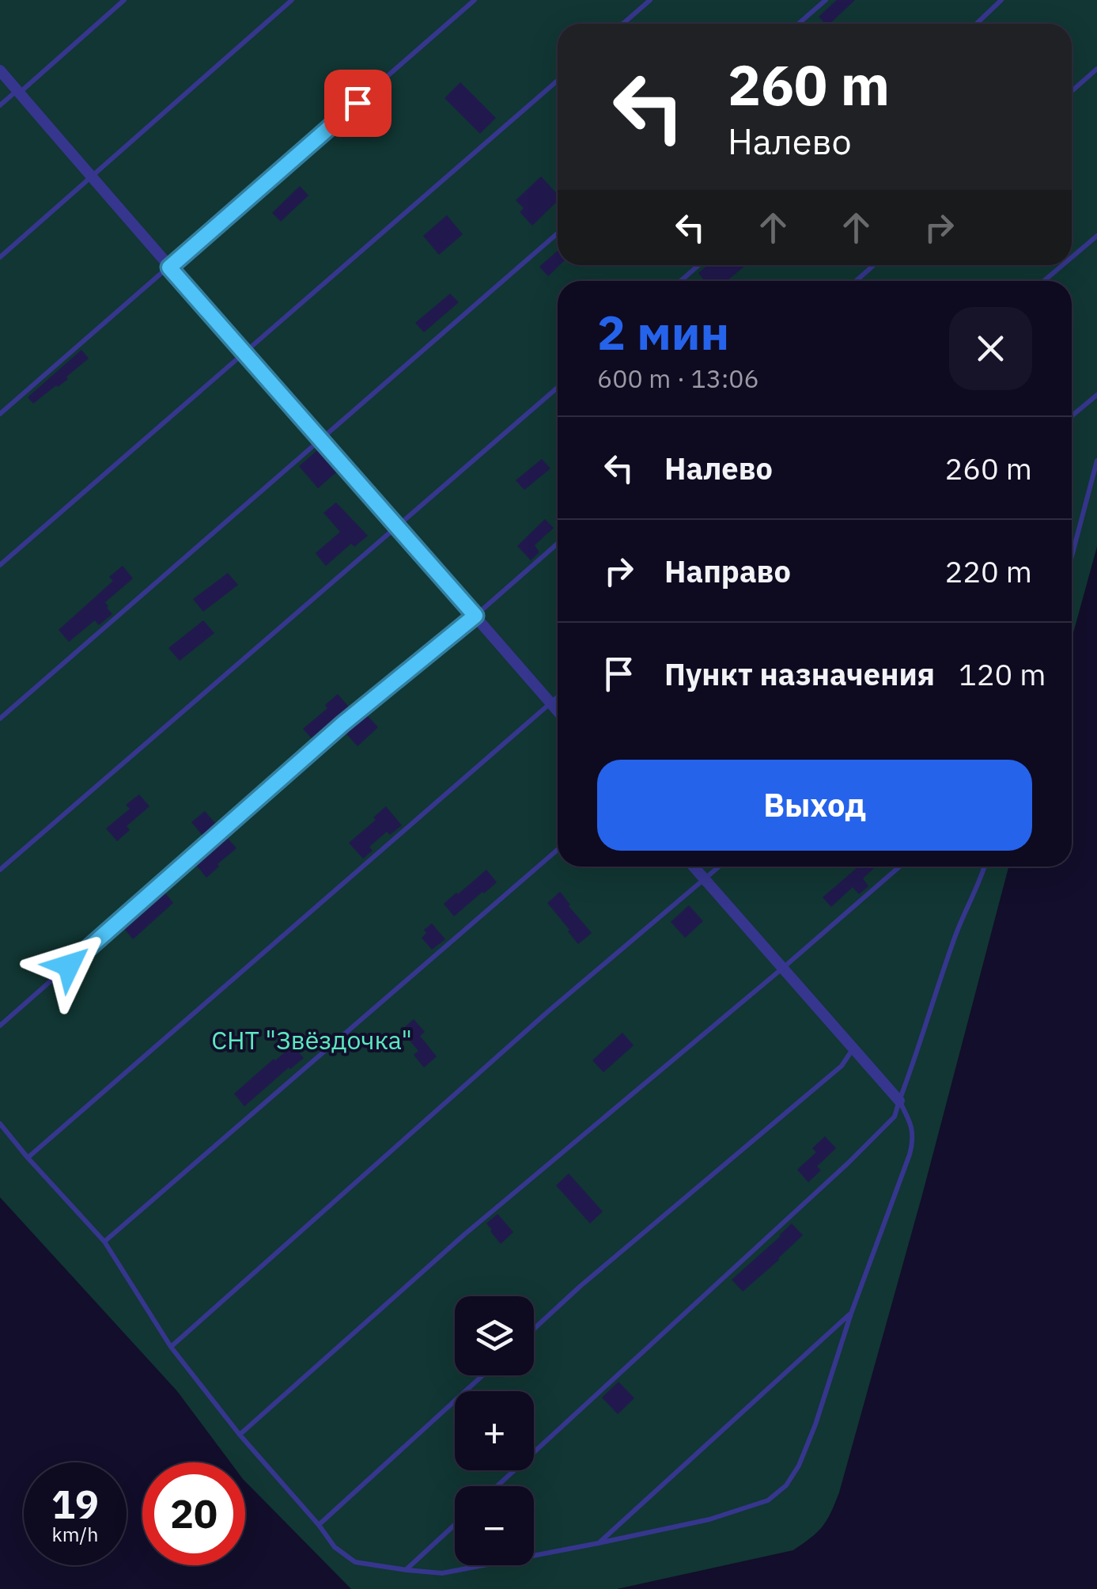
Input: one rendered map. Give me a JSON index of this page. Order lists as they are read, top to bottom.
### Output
{
  "parks": ["СНТ \"Звёздочка\""],
  "page": {
    "turn": ["260 m", "Налево"],
    "heading": ["2 мин", "600 m · 13:06"],
    "list": [
      {
        "name": "Налево",
        "value": "260 m"
      },
      {
        "name": "Направо",
        "value": "220 m"
      },
      {
        "name": "Пункт назначения",
        "value": "120 m"
      }
    ],
    "buttons": "Выход",
    "map_buttons": ["+", "−"],
    "speed": "19 km/h",
    "limit": "20"
  }
}
